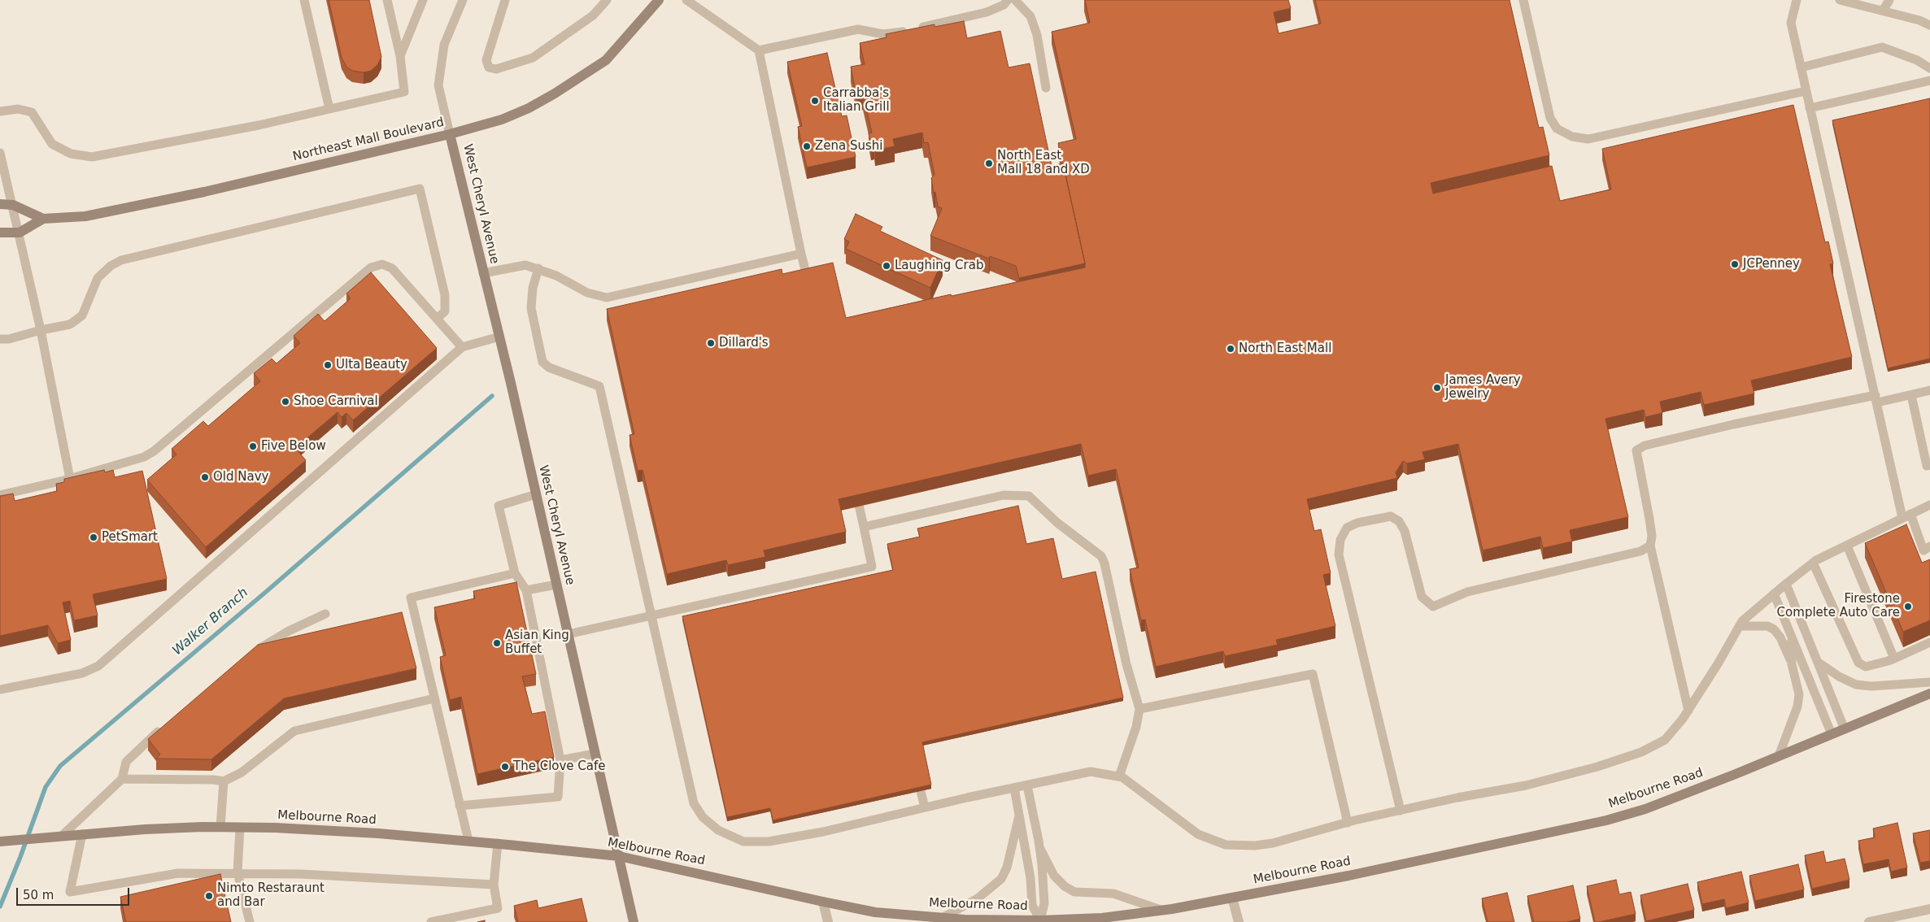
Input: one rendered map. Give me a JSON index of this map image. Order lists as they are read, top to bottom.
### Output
{
  "streets": {
    "main road": ["Northeast Mall Boulevard", "West Cheryl Avenue", "Melbourne Road"]
  },
  "crossings": [
    ["Northeast Mall Boulevard", "West Cheryl Avenue"],
    ["West Cheryl Avenue", "Melbourne Road"]
  ],
  "water": ["Walker Branch"],
  "places": [
    "Carrabba's Italian Grill",
    "Zena Sushi",
    "North East Mall 18 and XD",
    "JCPenney",
    "Laughing Crab",
    "Dillard's",
    "North East Mall",
    "Ulta Beauty",
    "James Avery Jewelry",
    "Shoe Carnival",
    "Five Below",
    "Old Navy",
    "PetSmart",
    "Firestone Complete Auto Care",
    "Asian King Buffet",
    "The Clove Cafe",
    "Nimto Restaraunt and Bar"
  ],
  "scale_bar": "50 m"
}
